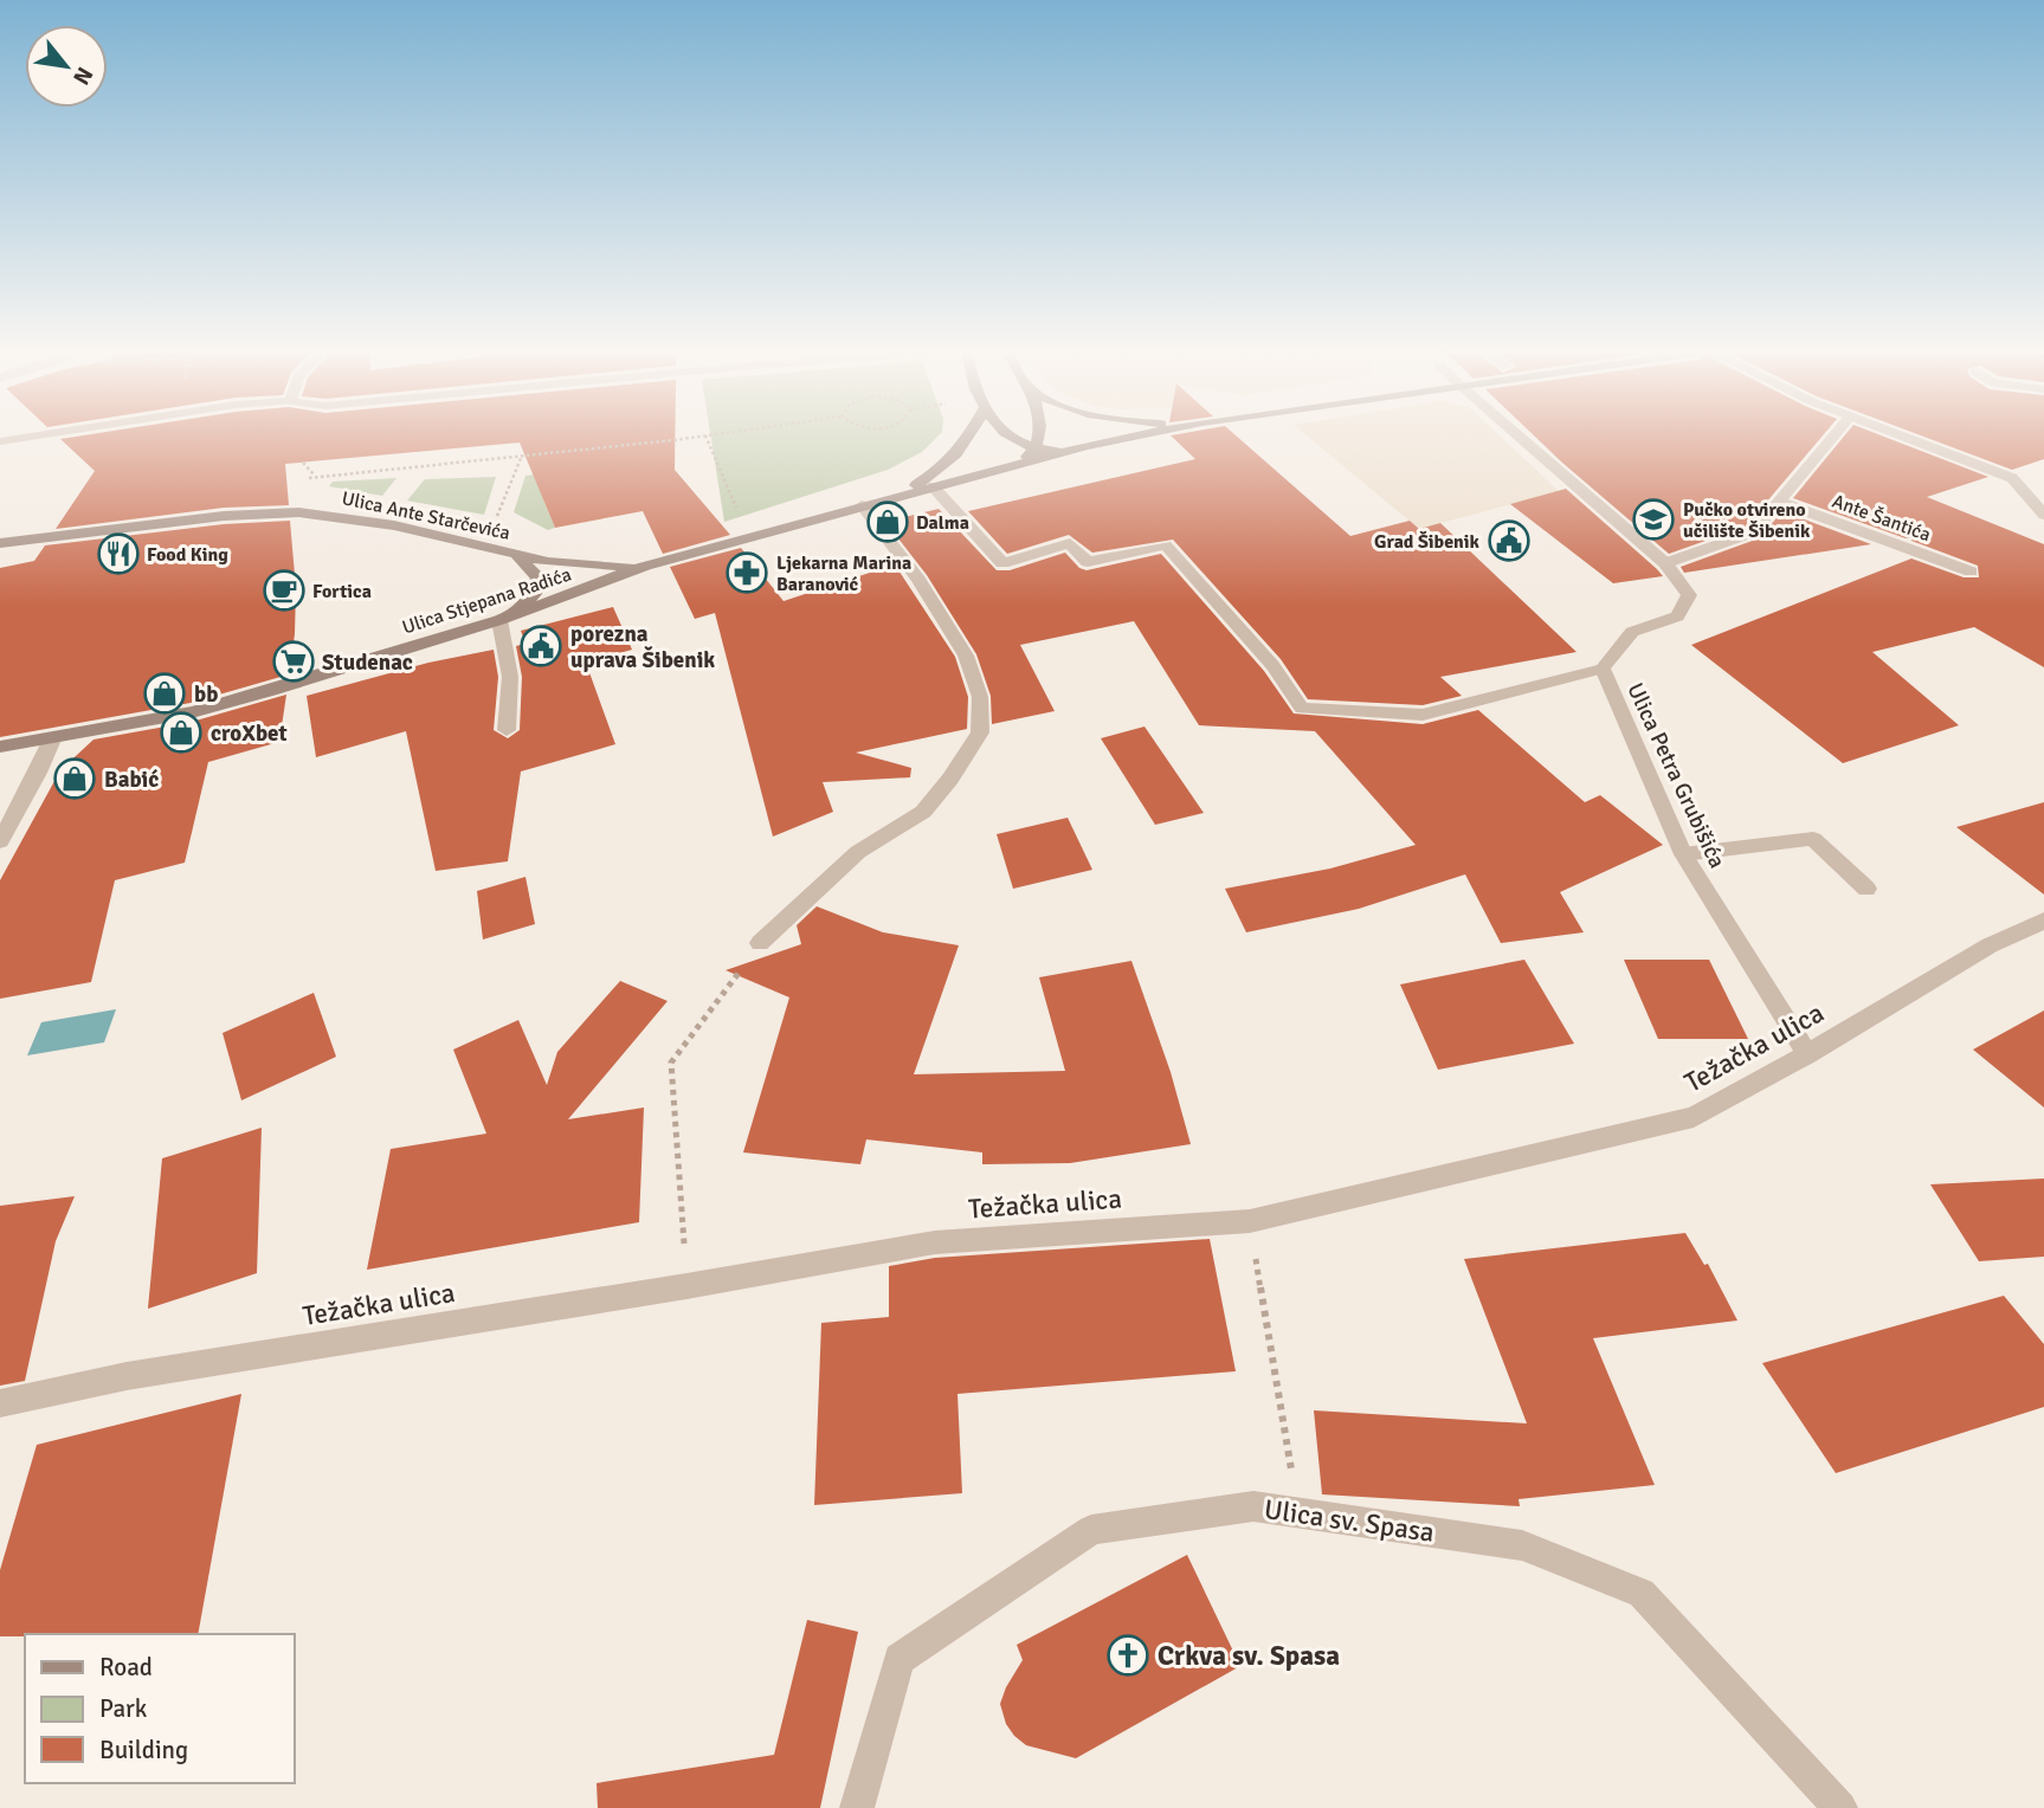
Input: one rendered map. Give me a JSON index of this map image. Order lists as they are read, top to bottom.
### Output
{
  "streets": {
    "main road": ["Ulica Ante Starčevića", "Ulica Stjepana Radića"],
    "street": [
      "Ante Šantića",
      "Ulica Petra Grubišića",
      "Težačka ulica",
      "Ulica sv. Spasa"
    ]
  },
  "crossings": [
    ["Ulica Ante Starčevića", "Ulica Stjepana Radića"],
    ["Ulica Petra Grubišića", "Težačka ulica"]
  ],
  "places": {
    "school or university": ["Pučko otvireno učilište Šibenik"],
    "shop": [
      "Dalma",
      "bb",
      "croXbet",
      "Babić"
    ],
    "public building": ["Grad Šibenik", "porezna uprava Šibenik"],
    "restaurant": ["Food King"],
    "pharmacy": ["Ljekarna Marina Baranović"],
    "cafe": ["Fortica"],
    "supermarket": ["Studenac"],
    "church": ["Crkva sv. Spasa"]
  },
  "legend": ["Road", "Park", "Building"],
  "north": "bottom right"
}
